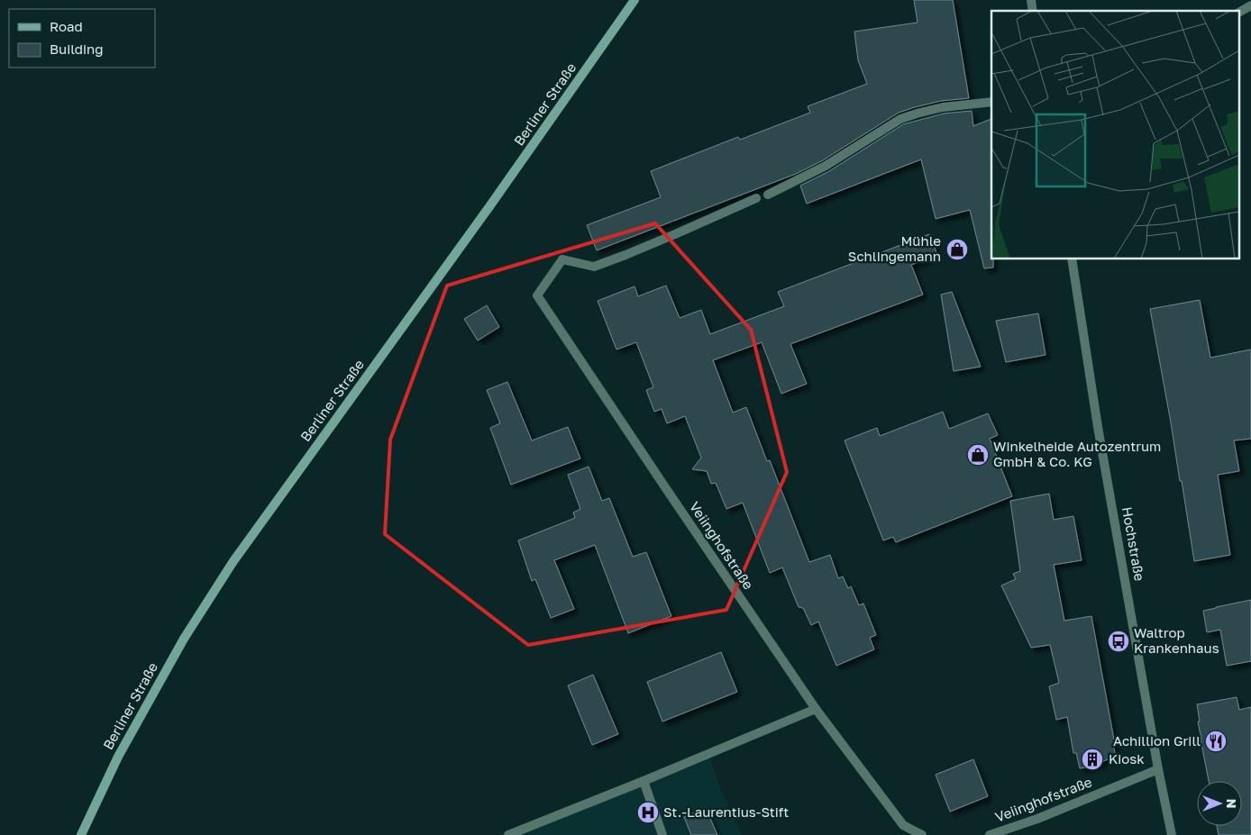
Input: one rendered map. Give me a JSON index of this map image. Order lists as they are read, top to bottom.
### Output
{
  "streets": {
    "main road": ["Berliner Straße"],
    "street": ["Hochstraße", "Veiinghofstraße"]
  },
  "crossings": [
    ["Hochstraße", "Veiinghofstraße"]
  ],
  "places": {
    "shop": ["Mühle Schlingemann", "Winkelheide Autozentrum GmbH & Co. KG"],
    "bus stop": ["Waltrop Krankenhaus"],
    "restaurant": ["Achillion Grill"],
    "building": ["Kiosk"],
    "hospital": ["St.-Laurentius-Stift"]
  },
  "legend": ["Road", "Building"],
  "north": "right"
}
